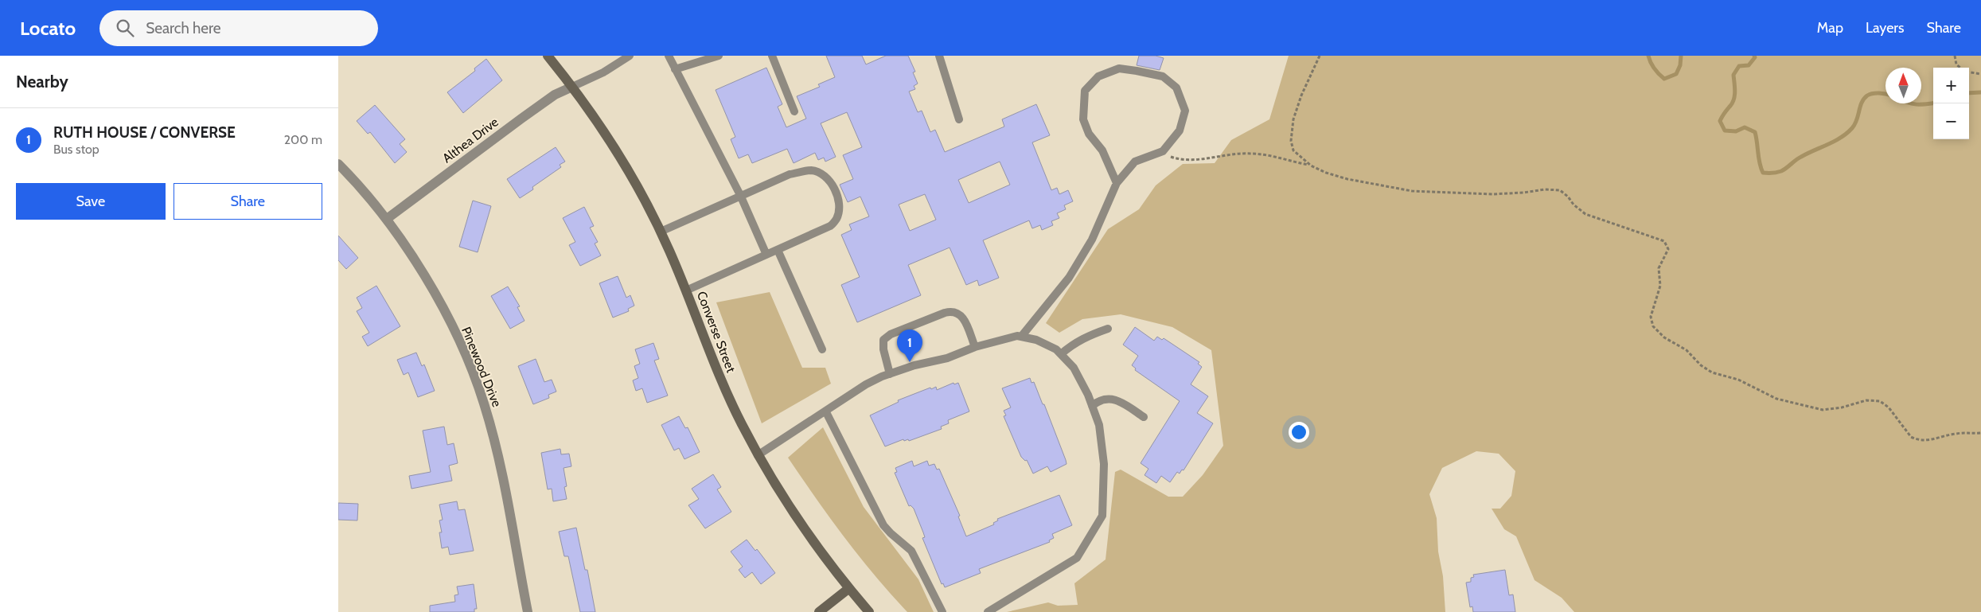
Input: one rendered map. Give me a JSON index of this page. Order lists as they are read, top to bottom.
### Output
{
  "streets": {
    "main road": ["Converse Street"],
    "street": ["Althea Drive", "Pinewood Drive"]
  },
  "crossings": [
    ["Althea Drive", "Converse Street"],
    ["Althea Drive", "Pinewood Drive"]
  ],
  "north": "top",
  "page": {
    "header": "Locato",
    "search": "Search here",
    "nav": ["Map", "Layers", "Share"],
    "heading": "Nearby",
    "map_buttons": ["+", "−"],
    "list": [
      {
        "mark": "1",
        "name": "RUTH HOUSE / CONVERSE",
        "note": "Bus stop",
        "value": "200 m"
      }
    ],
    "buttons": ["Save", "Share"],
    "pins": "1"
  }
}
